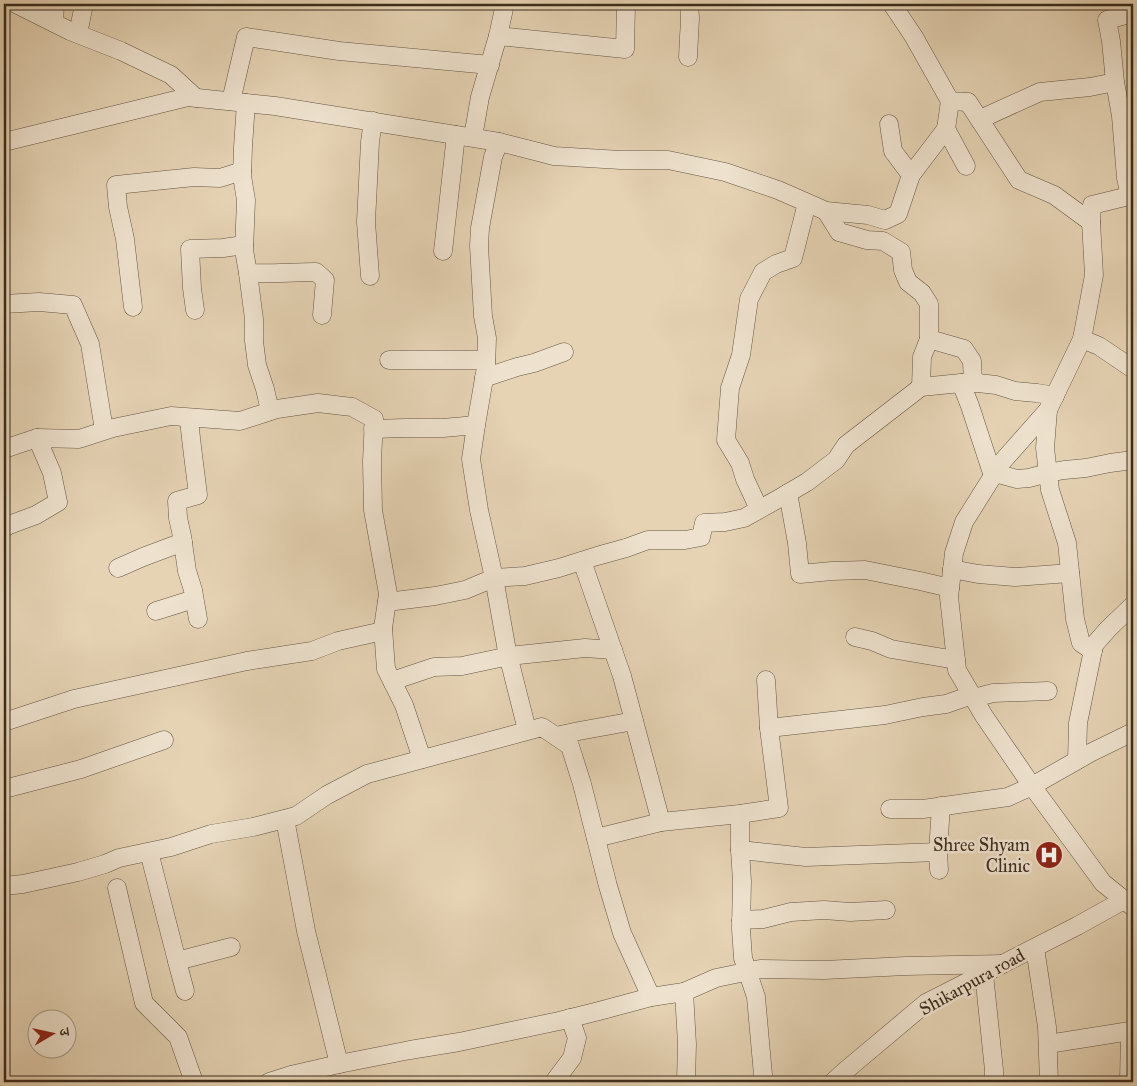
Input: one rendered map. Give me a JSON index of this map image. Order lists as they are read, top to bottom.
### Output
{
  "streets": {
    "street": ["Shikarpura road"]
  },
  "places": {
    "hospital": ["Shree Shyam Clinic"]
  },
  "north": "right"
}
